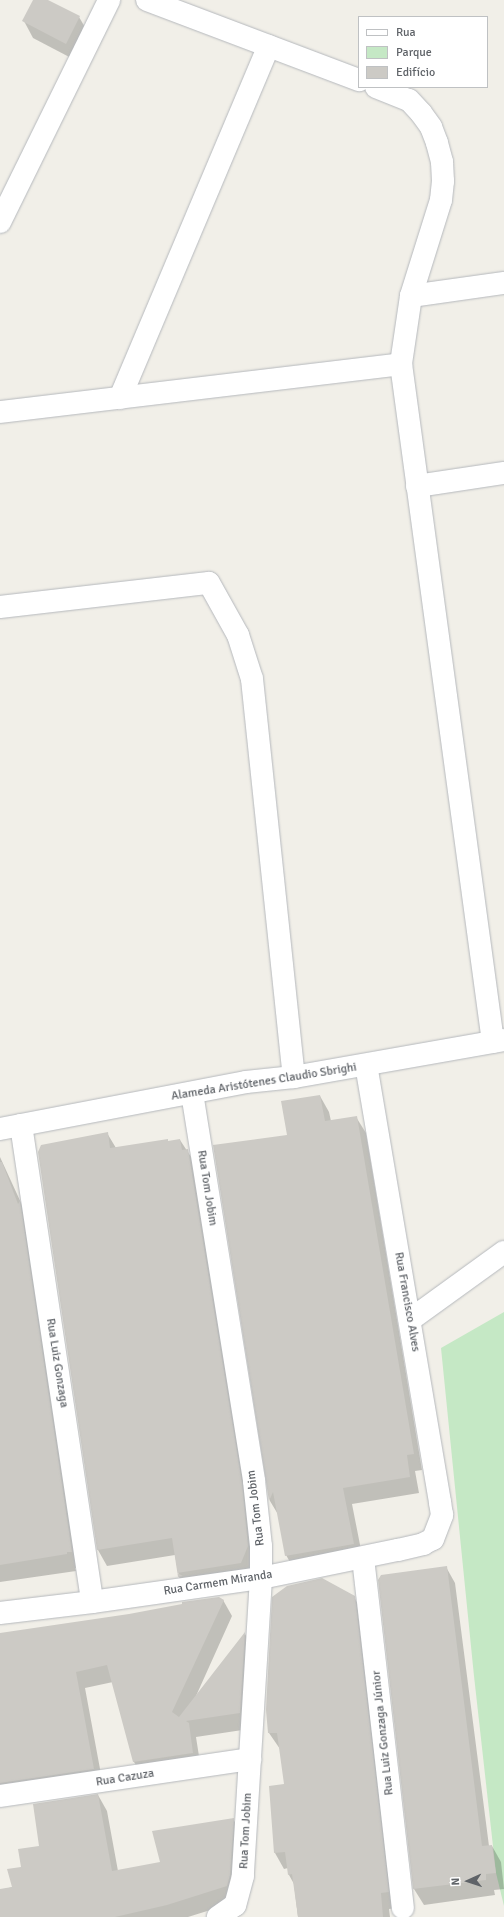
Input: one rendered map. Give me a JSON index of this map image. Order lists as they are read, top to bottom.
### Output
{
  "streets": {
    "street": [
      "Alameda Aristótenes Claudio Sbrighi",
      "Rua Tom Jobim",
      "Rua Francisco Alves",
      "Rua Luiz Gonzaga",
      "Rua Carmem Miranda",
      "Rua Luiz Gonzaga Júnior",
      "Rua Cazuza"
    ]
  },
  "crossings": [
    ["Alameda Aristótenes Claudio Sbrighi", "Rua Tom Jobim"],
    ["Alameda Aristótenes Claudio Sbrighi", "Rua Francisco Alves"],
    ["Alameda Aristótenes Claudio Sbrighi", "Rua Luiz Gonzaga"],
    ["Rua Tom Jobim", "Rua Carmem Miranda"],
    ["Rua Tom Jobim", "Rua Cazuza"],
    ["Rua Francisco Alves", "Rua Carmem Miranda"],
    ["Rua Luiz Gonzaga", "Rua Carmem Miranda"],
    ["Rua Carmem Miranda", "Rua Luiz Gonzaga Júnior"]
  ],
  "legend": ["Rua", "Parque", "Edifício"],
  "north": "left"
}
